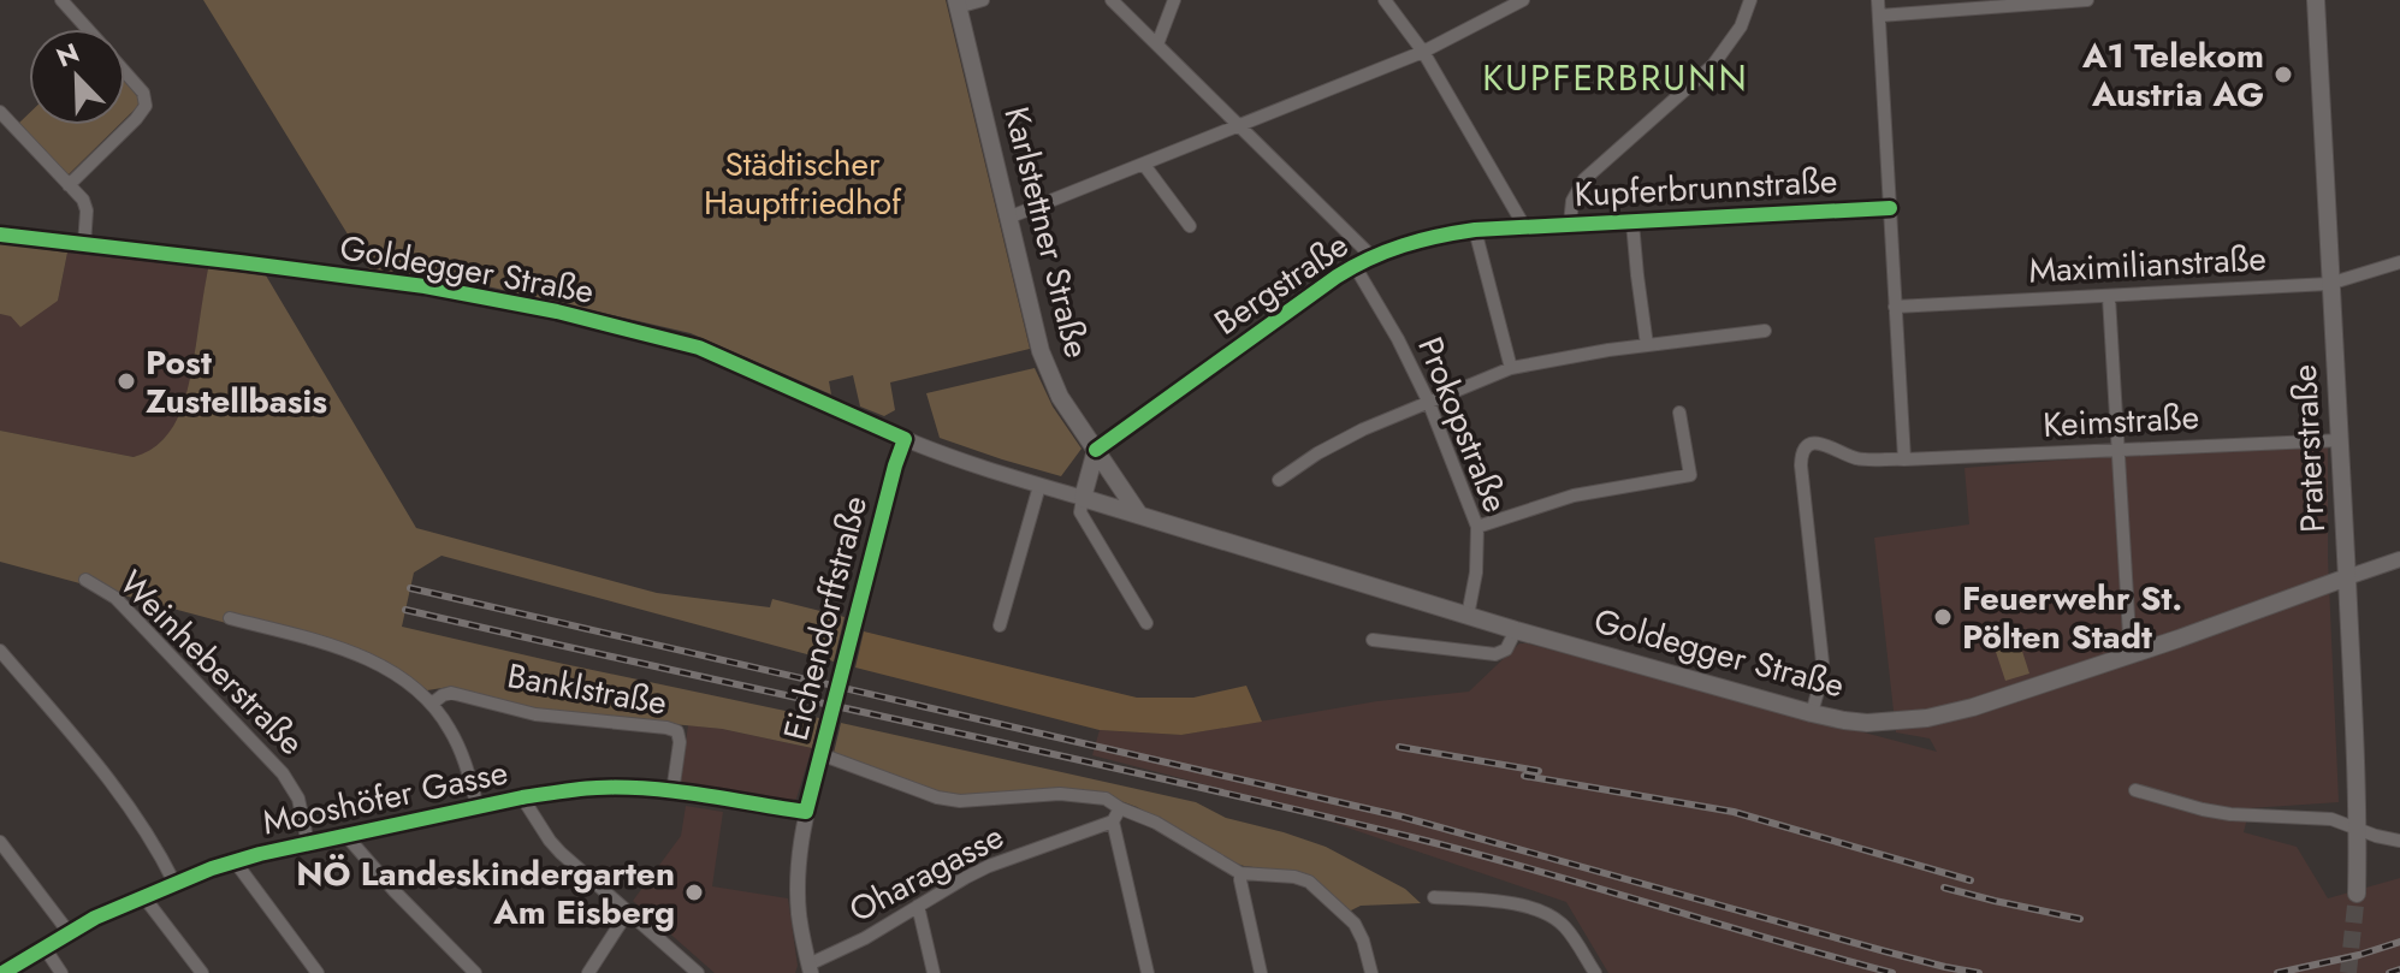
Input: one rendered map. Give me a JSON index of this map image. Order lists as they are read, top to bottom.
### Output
{
  "streets": {
    "main road": ["Karlstettner Straße", "Goldegger Straße", "Praterstraße"],
    "street": [
      "Kupferbrunnstraße",
      "Maximilianstraße",
      "Bergstraße",
      "Keimstraße",
      "Prokopstraße",
      "Eichendorffstraße",
      "Weinheberstraße",
      "Banklstraße",
      "Mooshöfer Gasse",
      "Oharagasse"
    ]
  },
  "crossings": [
    ["Kupferbrunnstraße", "Bergstraße"],
    ["Karlstettner Straße", "Goldegger Straße"],
    ["Karlstettner Straße", "Bergstraße"],
    ["Maximilianstraße", "Praterstraße"],
    ["Goldegger Straße", "Keimstraße"],
    ["Goldegger Straße", "Prokopstraße"],
    ["Goldegger Straße", "Praterstraße"],
    ["Goldegger Straße", "Eichendorffstraße"],
    ["Bergstraße", "Prokopstraße"],
    ["Keimstraße", "Praterstraße"],
    ["Eichendorffstraße", "Mooshöfer Gasse"],
    ["Eichendorffstraße", "Oharagasse"],
    ["Weinheberstraße", "Mooshöfer Gasse"],
    ["Banklstraße", "Mooshöfer Gasse"]
  ],
  "districts": ["KUPFERBRUNN"],
  "parks": ["Städtischer Hauptfriedhof"],
  "places": [
    "A1 Telekom Austria AG",
    "Post Zustellbasis",
    "Feuerwehr St. Pölten Stadt",
    "NÖ Landeskindergarten Am Eisberg"
  ],
  "north": "top left"
}
